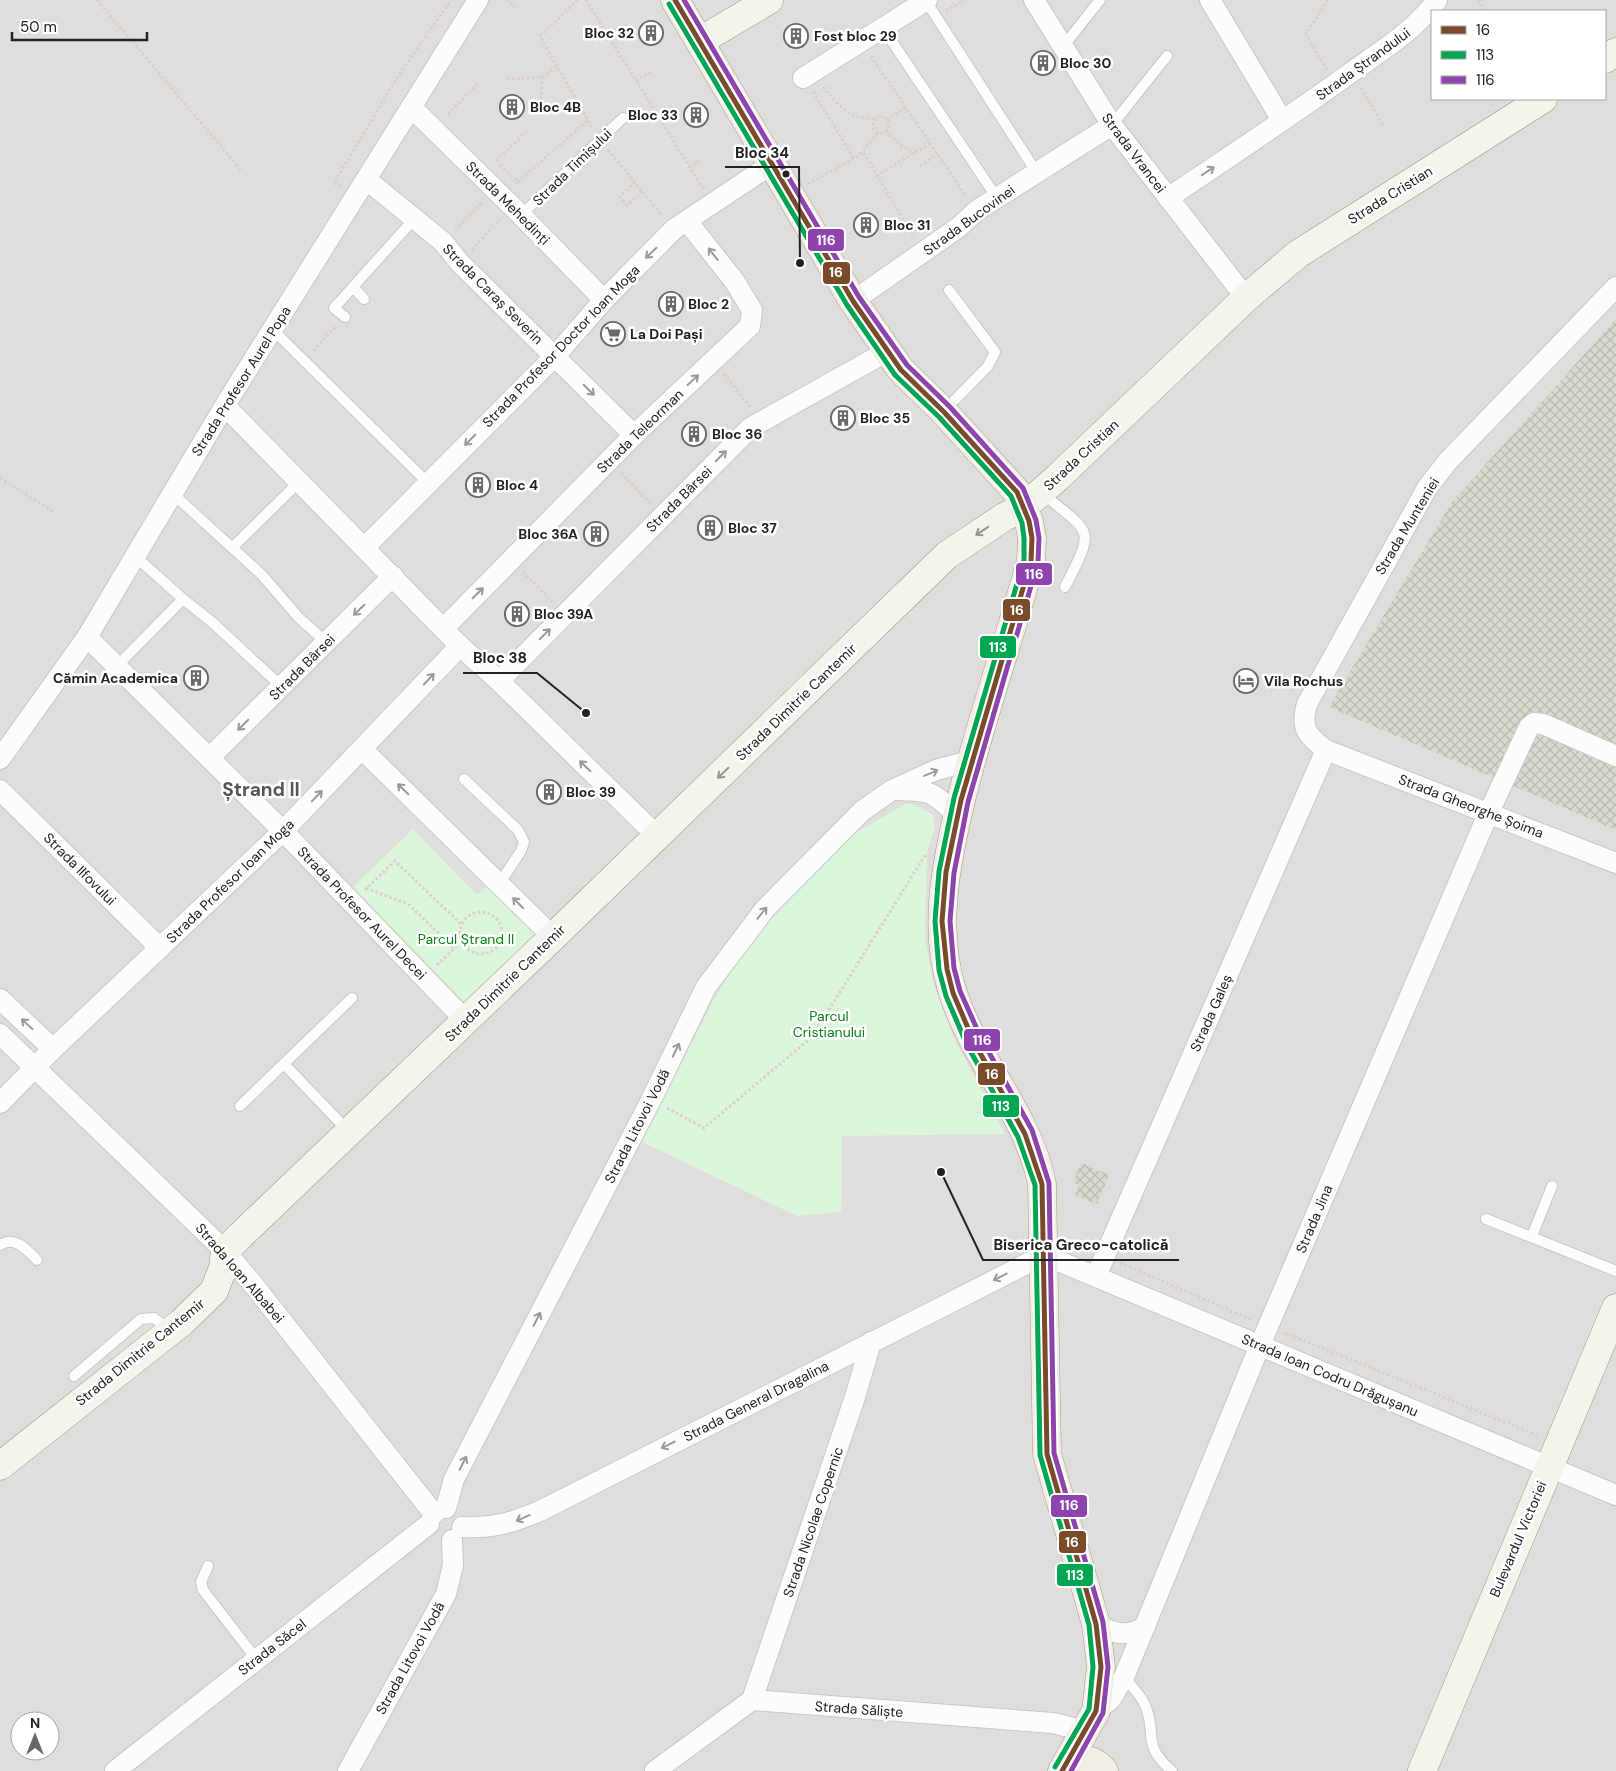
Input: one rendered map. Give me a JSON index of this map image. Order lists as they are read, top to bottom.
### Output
{
  "streets": {
    "street": [
      "Strada Ștrandului",
      "Strada Vrancei",
      "Strada Cristian",
      "Strada Mehedinți",
      "Strada Bucovinei",
      "Strada Caraș Severin",
      "Strada Profesor Doctor Ioan Moga",
      "Strada Profesor Aurel Popa",
      "Strada Teleorman",
      "Strada Bârsei",
      "Strada Munteniei",
      "Strada Dimitrie Cantemir",
      "Strada Gheorghe Șoima",
      "Strada Ilfovului",
      "Strada Profesor Ioan Moga",
      "Strada Profesor Aurel Decei",
      "Strada Galeș",
      "Strada Litovoi Vodă",
      "Strada Jina",
      "Strada Ioan Albabei",
      "Strada Ioan Codru Drăgușanu",
      "Strada General Dragalina",
      "Strada Nicolae Copernic",
      "Bulevardul Victoriei",
      "Strada Săcel",
      "Strada Săliște"
    ],
    "lane": ["Strada Timișului"]
  },
  "crossings": [
    ["Strada Ștrandului", "Strada Vrancei"],
    ["Strada Vrancei", "Strada Cristian"],
    ["Strada Vrancei", "Strada Bucovinei"],
    ["Strada Timișului", "Strada Mehedinți"],
    ["Strada Cristian", "Strada Dimitrie Cantemir"],
    ["Strada Mehedinți", "Strada Profesor Doctor Ioan Moga"],
    ["Strada Mehedinți", "Strada Profesor Aurel Popa"],
    ["Strada Caraș Severin", "Strada Profesor Doctor Ioan Moga"],
    ["Strada Caraș Severin", "Strada Profesor Aurel Popa"],
    ["Strada Caraș Severin", "Strada Teleorman"],
    ["Strada Profesor Doctor Ioan Moga", "Strada Teleorman"],
    ["Strada Profesor Aurel Popa", "Strada Profesor Aurel Decei"],
    ["Strada Bârsei", "Strada Profesor Aurel Decei"],
    ["Strada Munteniei", "Strada Gheorghe Șoima"],
    ["Strada Munteniei", "Strada Galeș"],
    ["Strada Dimitrie Cantemir", "Strada Profesor Aurel Decei"],
    ["Strada Dimitrie Cantemir", "Strada Ioan Albabei"],
    ["Strada Gheorghe Șoima", "Strada Galeș"],
    ["Strada Gheorghe Șoima", "Strada Jina"],
    ["Strada Ilfovului", "Strada Profesor Ioan Moga"],
    ["Strada Profesor Ioan Moga", "Strada Profesor Aurel Decei"],
    ["Strada Profesor Ioan Moga", "Strada Ioan Albabei"],
    ["Strada Galeș", "Strada Ioan Codru Drăgușanu"],
    ["Strada Litovoi Vodă", "Strada Ioan Albabei"],
    ["Strada Litovoi Vodă", "Strada General Dragalina"],
    ["Strada Litovoi Vodă", "Strada Săcel"],
    ["Strada Jina", "Strada Ioan Codru Drăgușanu"],
    ["Strada Jina", "Strada Săliște"],
    ["Strada Ioan Albabei", "Strada Săcel"],
    ["Strada Ioan Codru Drăgușanu", "Strada General Dragalina"],
    ["Strada Ioan Codru Drăgușanu", "Bulevardul Victoriei"],
    ["Strada General Dragalina", "Strada Nicolae Copernic"],
    ["Strada Nicolae Copernic", "Strada Săliște"]
  ],
  "one_way": [
    "Strada Ștrandului",
    "Strada Profesor Doctor Ioan Moga",
    "Strada Dimitrie Cantemir",
    "Strada Profesor Ioan Moga",
    "Strada Litovoi Vodă",
    "Strada General Dragalina"
  ],
  "districts": ["Ștrand II"],
  "parks": ["Parcul Ștrand II", "Parcul Cristianului"],
  "places": {
    "building": [
      "Bloc 32",
      "Fost bloc 29",
      "Bloc 30",
      "Bloc 4B",
      "Bloc 33",
      "Bloc 31",
      "Bloc 2",
      "Bloc 35",
      "Bloc 36",
      "Bloc 4",
      "Bloc 37",
      "Bloc 36A",
      "Bloc 39A",
      "Cămin Academica",
      "Bloc 39"
    ],
    "other": ["Bloc 34", "Bloc 38", "Biserica Greco-catolică"],
    "supermarket": ["La Doi Pași"],
    "hotel": ["Vila Rochus"]
  },
  "lines": ["transit line 16", "transit line 116", "transit line 113"],
  "legend": ["16", "113", "116"],
  "scale_bar": "50 m",
  "north": "top"
}
